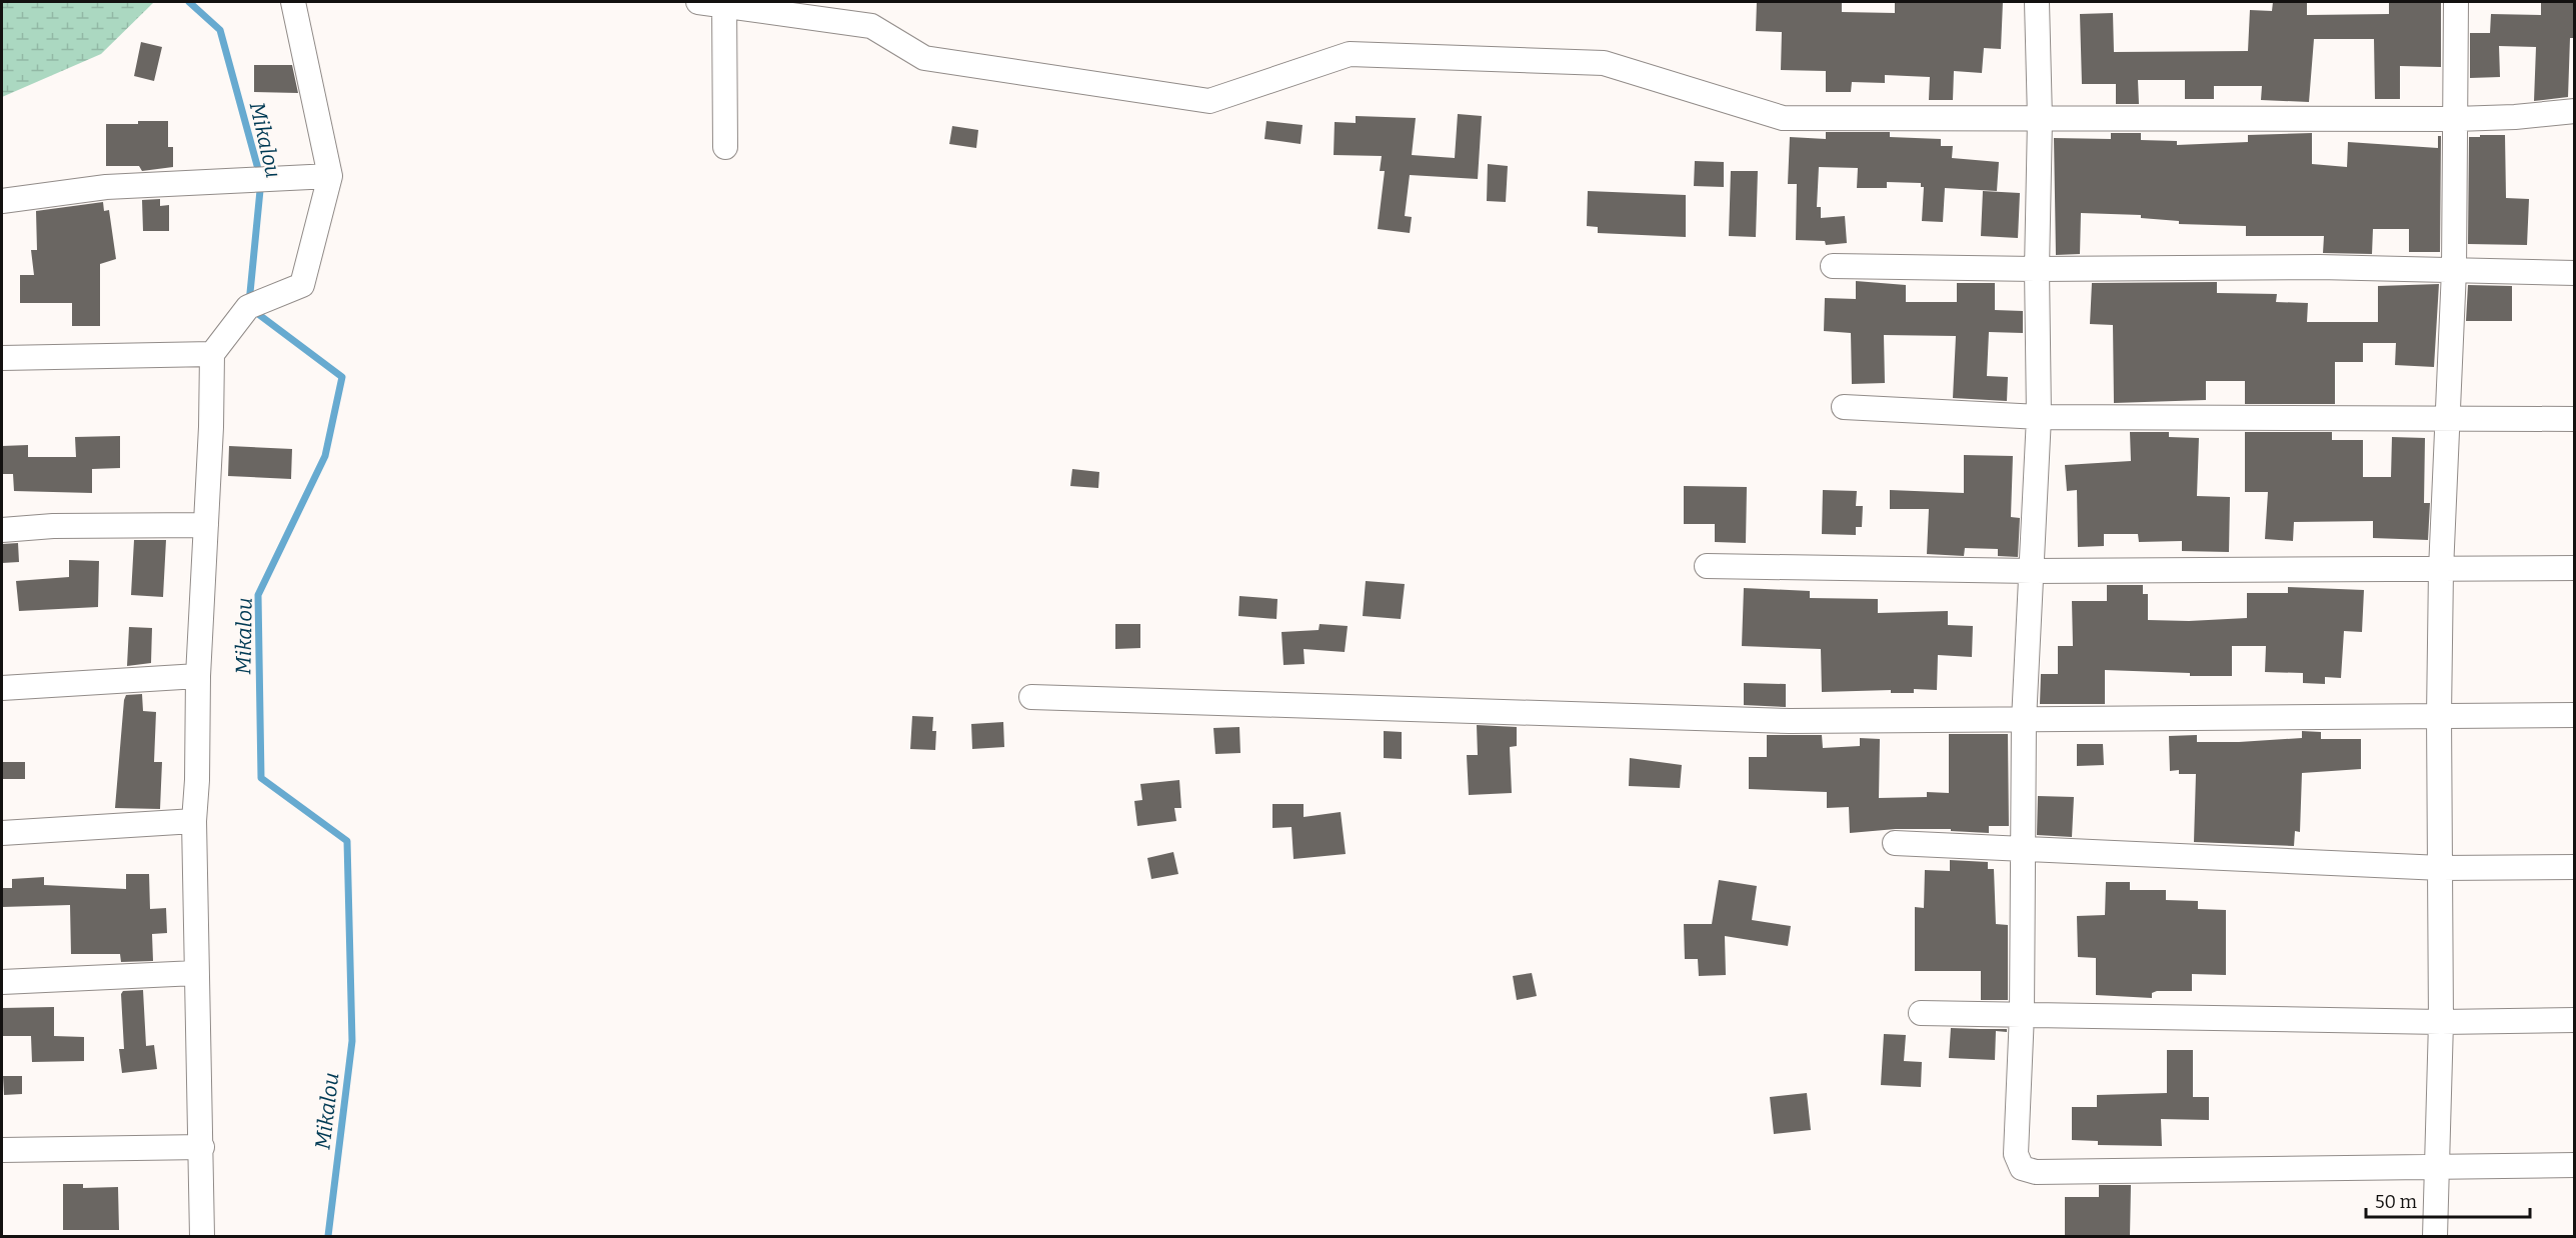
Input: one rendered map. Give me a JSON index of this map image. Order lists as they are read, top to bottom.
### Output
{
  "water": ["Mikalou"],
  "scale_bar": "50 m"
}
